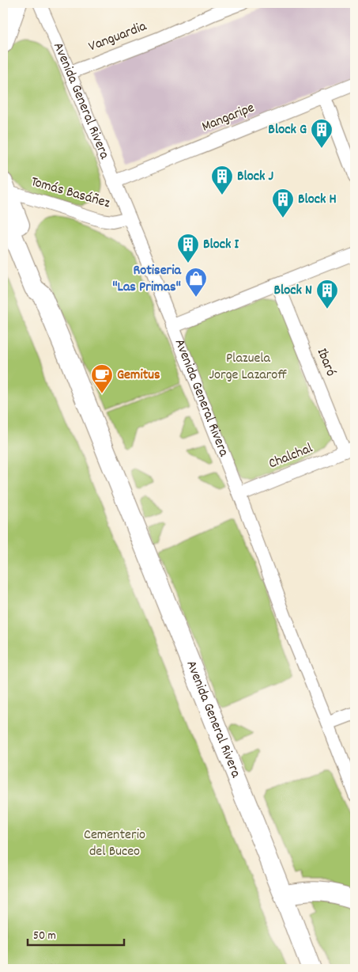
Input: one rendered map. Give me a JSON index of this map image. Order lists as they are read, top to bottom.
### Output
{
  "streets": {
    "main road": ["Avenida General Rivera"],
    "street": [
      "Vanguardia",
      "Mangaripe",
      "Tomás Basáñez",
      "Ibaró",
      "Chalchal"
    ]
  },
  "crossings": [
    ["Vanguardia", "Avenida General Rivera"],
    ["Avenida General Rivera", "Mangaripe"],
    ["Avenida General Rivera", "Tomás Basáñez"],
    ["Avenida General Rivera", "Chalchal"],
    ["Ibaró", "Chalchal"]
  ],
  "parks": ["Plazuela Jorge Lazaroff", "Cementerio del Buceo"],
  "places": {
    "building": [
      "Block G",
      "Block J",
      "Block H",
      "Block I",
      "Block N"
    ],
    "shop": ["Rotiseria \"Las Primas\""],
    "cafe": ["Gemitus"]
  },
  "scale_bar": "50 m"
}
